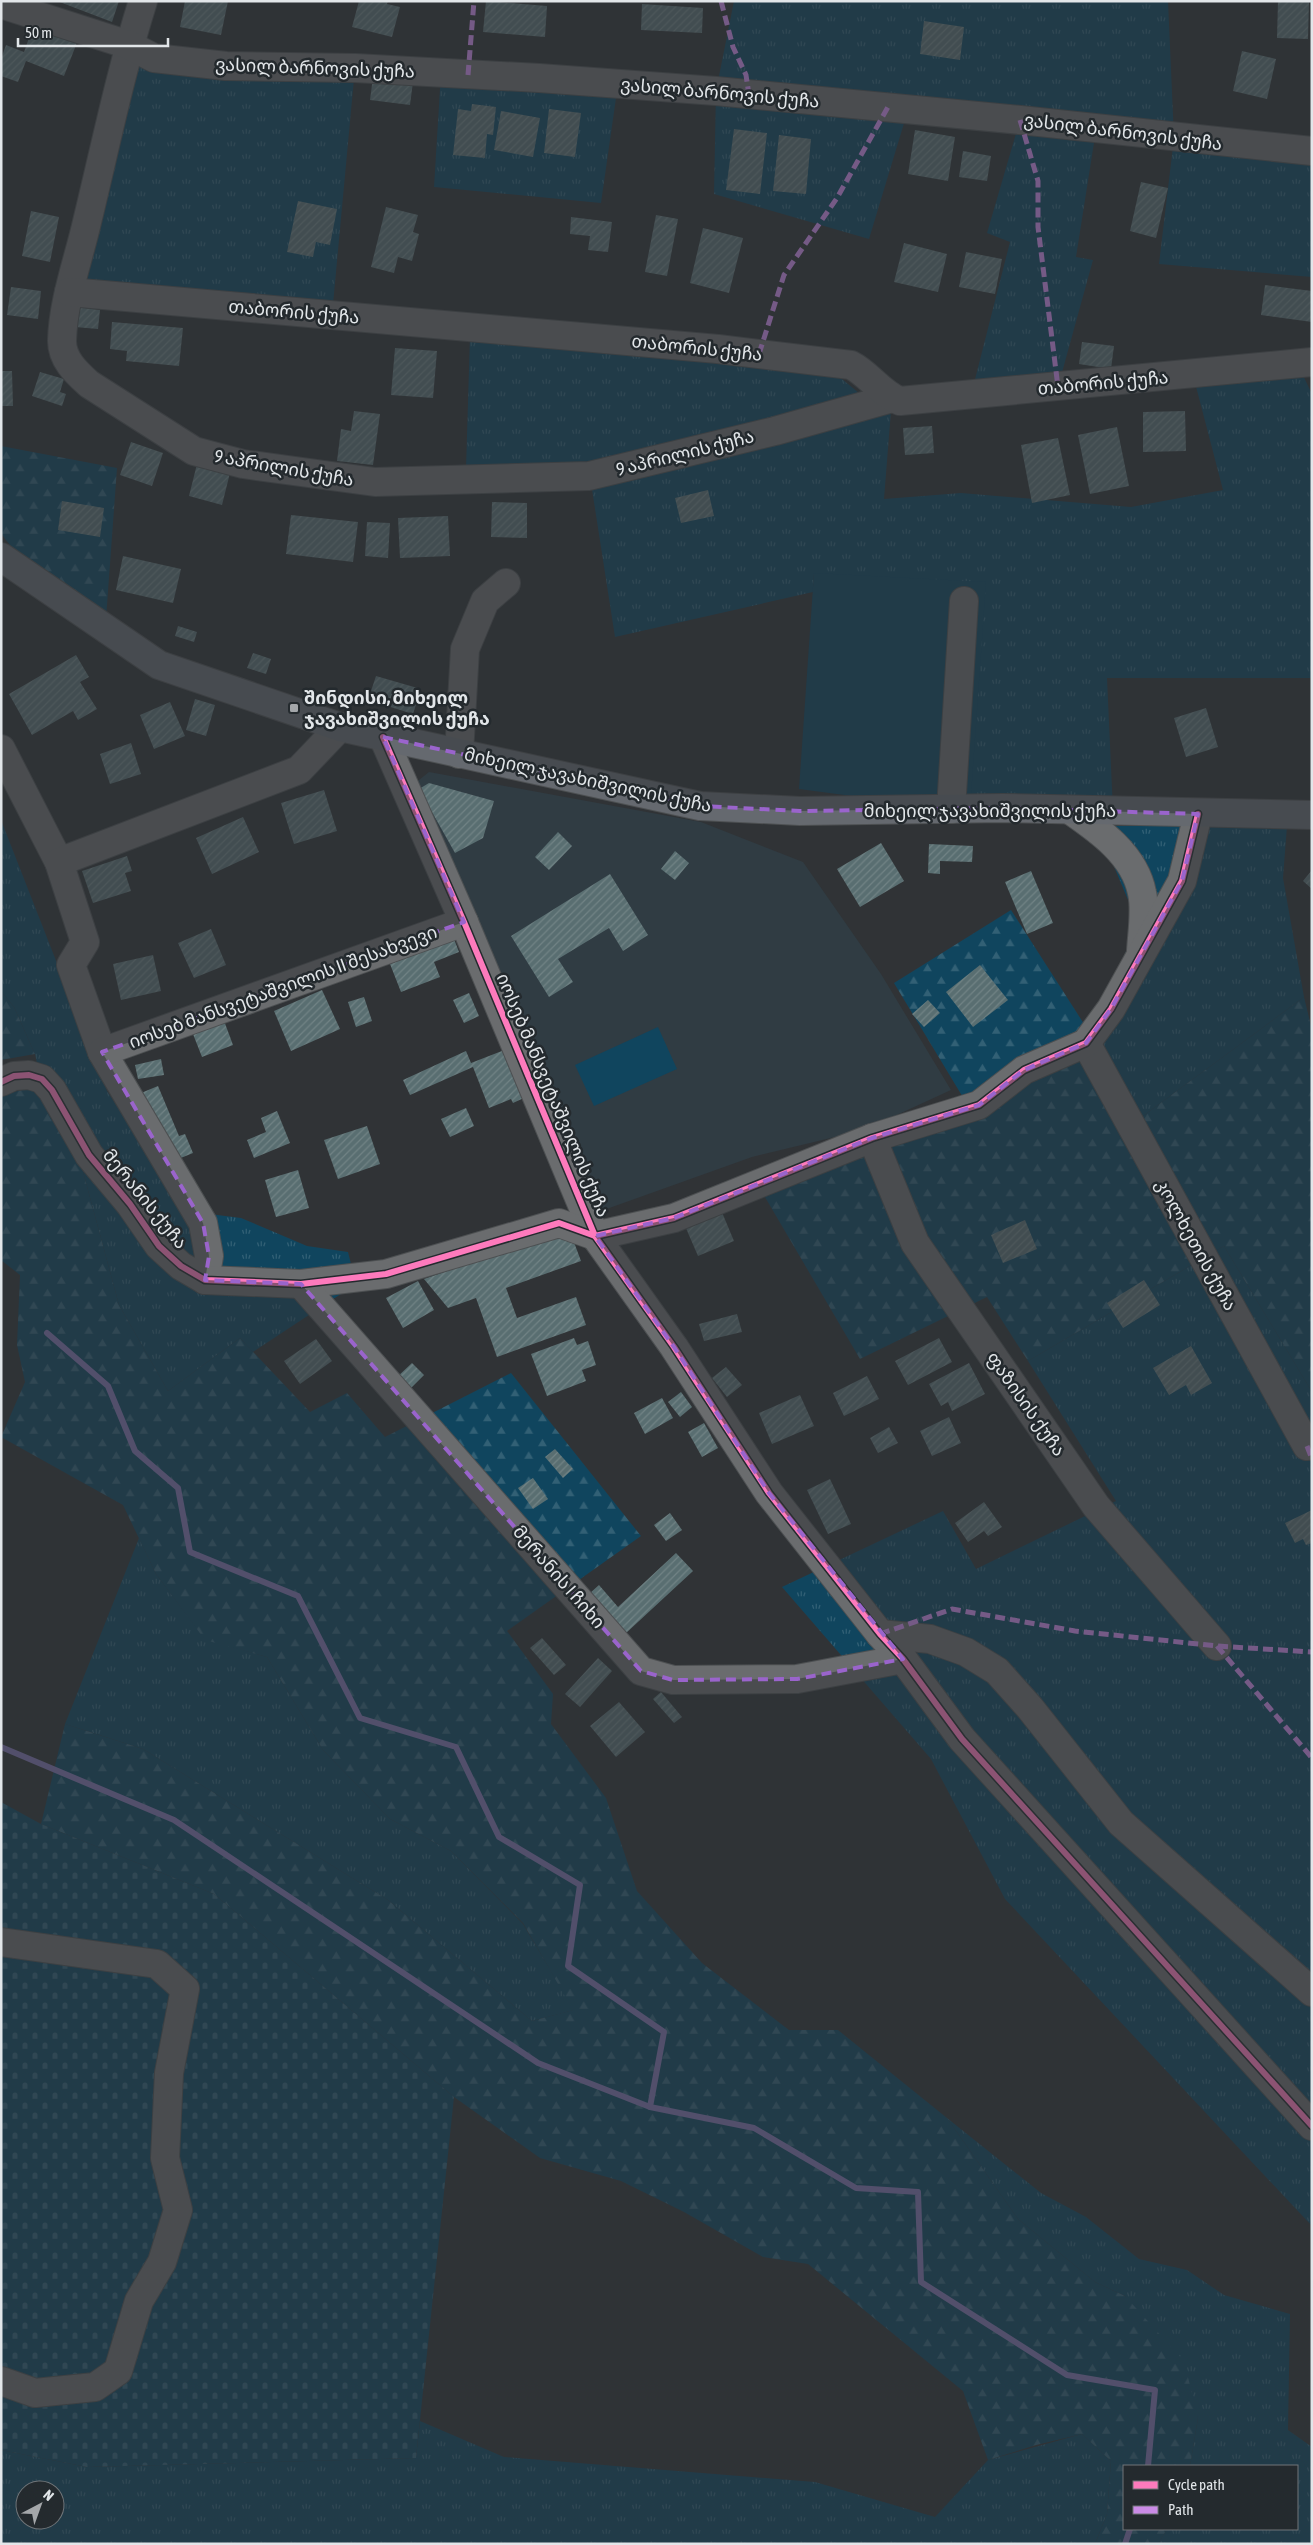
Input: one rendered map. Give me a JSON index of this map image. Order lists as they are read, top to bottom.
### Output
{
  "streets": {
    "main road": ["მიხეილ ჯავახიშვილის ქუჩა"],
    "street": [
      "ვასილ ბარნოვის ქუჩა",
      "თაბორის ქუჩა",
      "9 აპრილის ქუჩა",
      "იოსებ მანსვეტაშვილის II შესახვევი",
      "იოსებ მანსვეტაშვილის ქუჩა",
      "მერანის ქუჩა",
      "კოლხეთის ქუჩა",
      "ფაზისის ქუჩა",
      "მერანის I ჩიხი"
    ]
  },
  "crossings": [
    ["ვასილ ბარნოვის ქუჩა", "9 აპრილის ქუჩა"],
    ["თაბორის ქუჩა", "9 აპრილის ქუჩა"],
    ["მიხეილ ჯავახიშვილის ქუჩა", "იოსებ მანსვეტაშვილის ქუჩა"],
    ["იოსებ მანსვეტაშვილის II შესახვევი", "იოსებ მანსვეტაშვილის ქუჩა"],
    ["იოსებ მანსვეტაშვილის ქუჩა", "მერანის ქუჩა"],
    ["იოსებ მანსვეტაშვილის ქუჩა", "მერანის I ჩიხი"],
    ["მერანის ქუჩა", "მერანის I ჩიხი"]
  ],
  "places": {
    "transit": ["შინდისი, მიხეილ ჯავახიშვილის ქუჩა"]
  },
  "legend": ["Cycle path", "Path"],
  "scale_bar": "50 m",
  "north": "top right"
}
